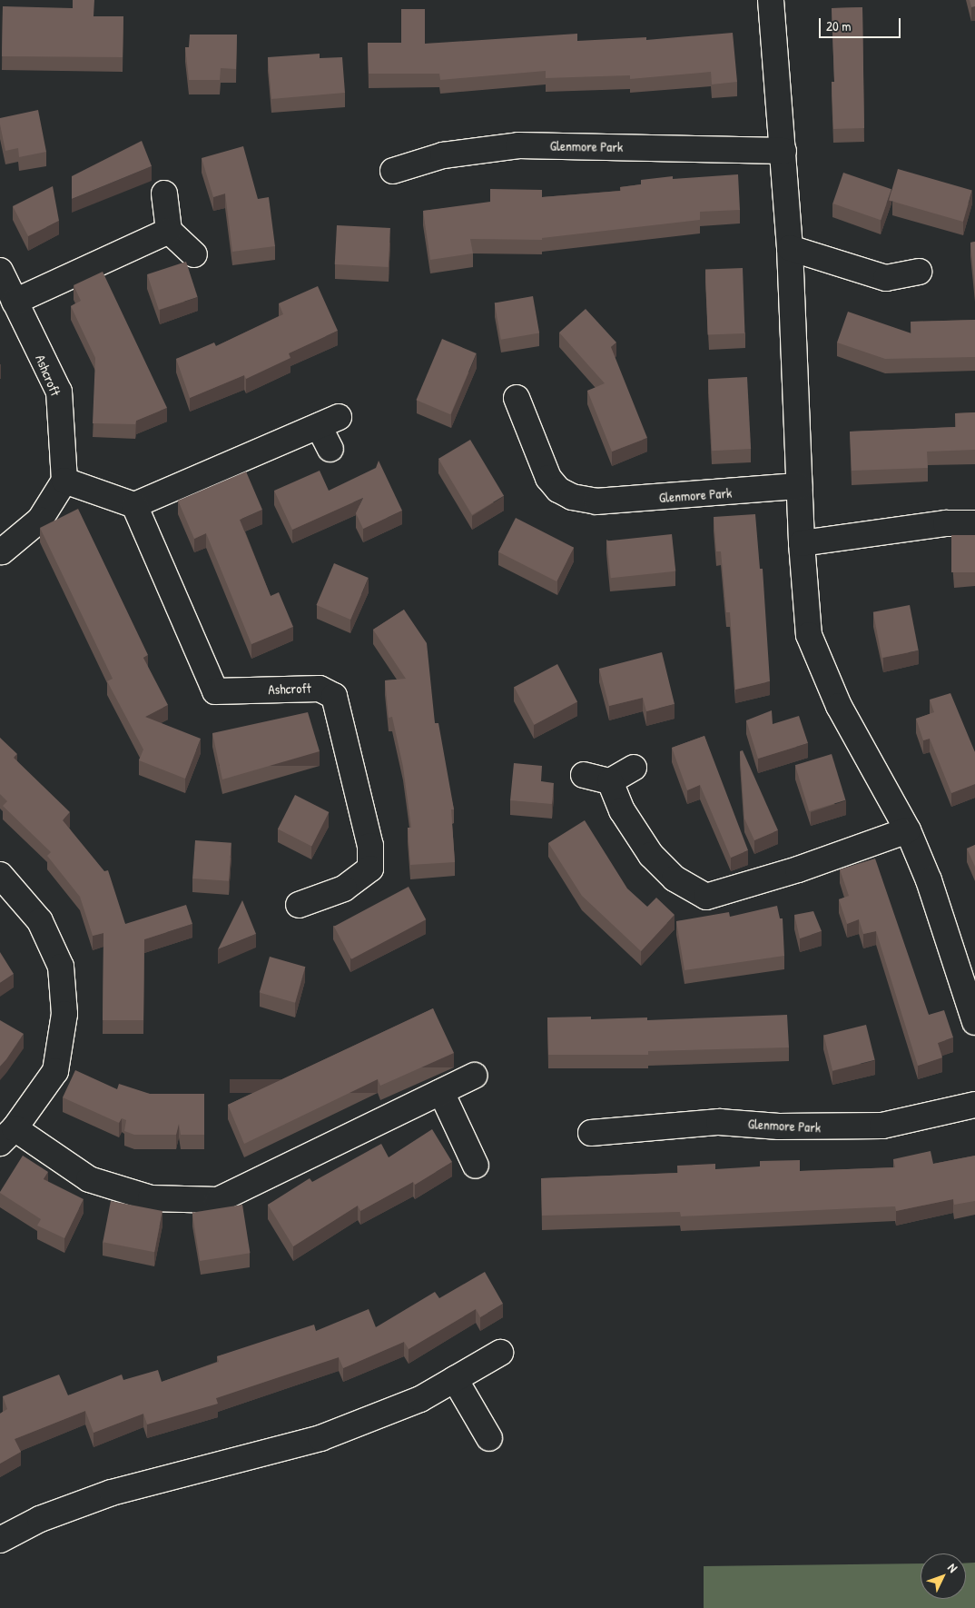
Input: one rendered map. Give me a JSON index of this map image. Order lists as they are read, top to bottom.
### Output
{
  "streets": {
    "street": ["Glenmore Park", "Ashcroft"]
  },
  "scale_bar": "20 m",
  "north": "top right"
}
